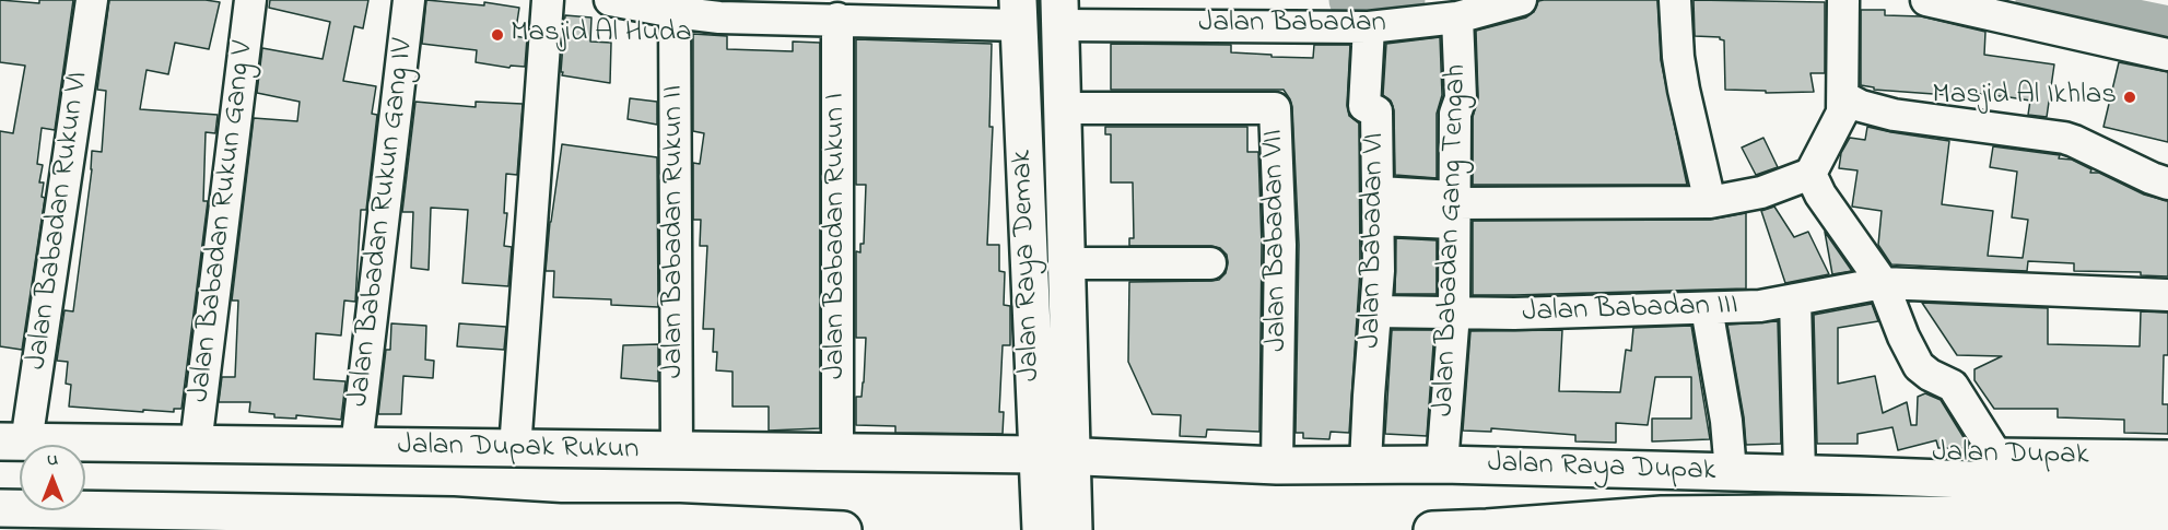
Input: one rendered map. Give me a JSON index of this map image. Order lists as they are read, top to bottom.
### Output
{
  "streets": {
    "main road": [
      "Jalan Raya Demak",
      "Jalan Dupak Rukun",
      "Jalan Dupak",
      "Jalan Raya Dupak"
    ],
    "street": [
      "Jalan Babadan",
      "Jalan Babadan Rukun VI",
      "Jalan Babadan Rukun Gang V",
      "Jalan Babadan Rukun Gang IV",
      "Jalan Babadan Rukun II",
      "Jalan Babadan Rukun I",
      "Jalan Babadan VII",
      "Jalan Babadan VI",
      "Jalan Babadan Gang Tengah",
      "Jalan Babadan III"
    ]
  },
  "crossings": [
    ["Jalan Babadan", "Jalan Babadan VI"],
    ["Jalan Babadan", "Jalan Babadan Gang Tengah"],
    ["Jalan Babadan", "Jalan Raya Demak"],
    ["Jalan Babadan Rukun VI", "Jalan Dupak Rukun"],
    ["Jalan Babadan Rukun Gang V", "Jalan Dupak Rukun"],
    ["Jalan Babadan Rukun Gang IV", "Jalan Dupak Rukun"],
    ["Jalan Babadan Rukun II", "Jalan Dupak Rukun"],
    ["Jalan Babadan Rukun I", "Jalan Dupak Rukun"],
    ["Jalan Babadan VII", "Jalan Raya Demak"],
    ["Jalan Babadan VII", "Jalan Raya Dupak"],
    ["Jalan Babadan VI", "Jalan Babadan III"],
    ["Jalan Babadan VI", "Jalan Raya Dupak"],
    ["Jalan Babadan Gang Tengah", "Jalan Babadan III"],
    ["Jalan Babadan Gang Tengah", "Jalan Raya Dupak"],
    ["Jalan Raya Demak", "Jalan Dupak Rukun"],
    ["Jalan Raya Demak", "Jalan Raya Dupak"],
    ["Jalan Dupak Rukun", "Jalan Raya Dupak"],
    ["Jalan Dupak", "Jalan Raya Dupak"]
  ],
  "places": ["Masjid Al Huda", "Masjid Al Ikhlas"],
  "north": "top"
}
